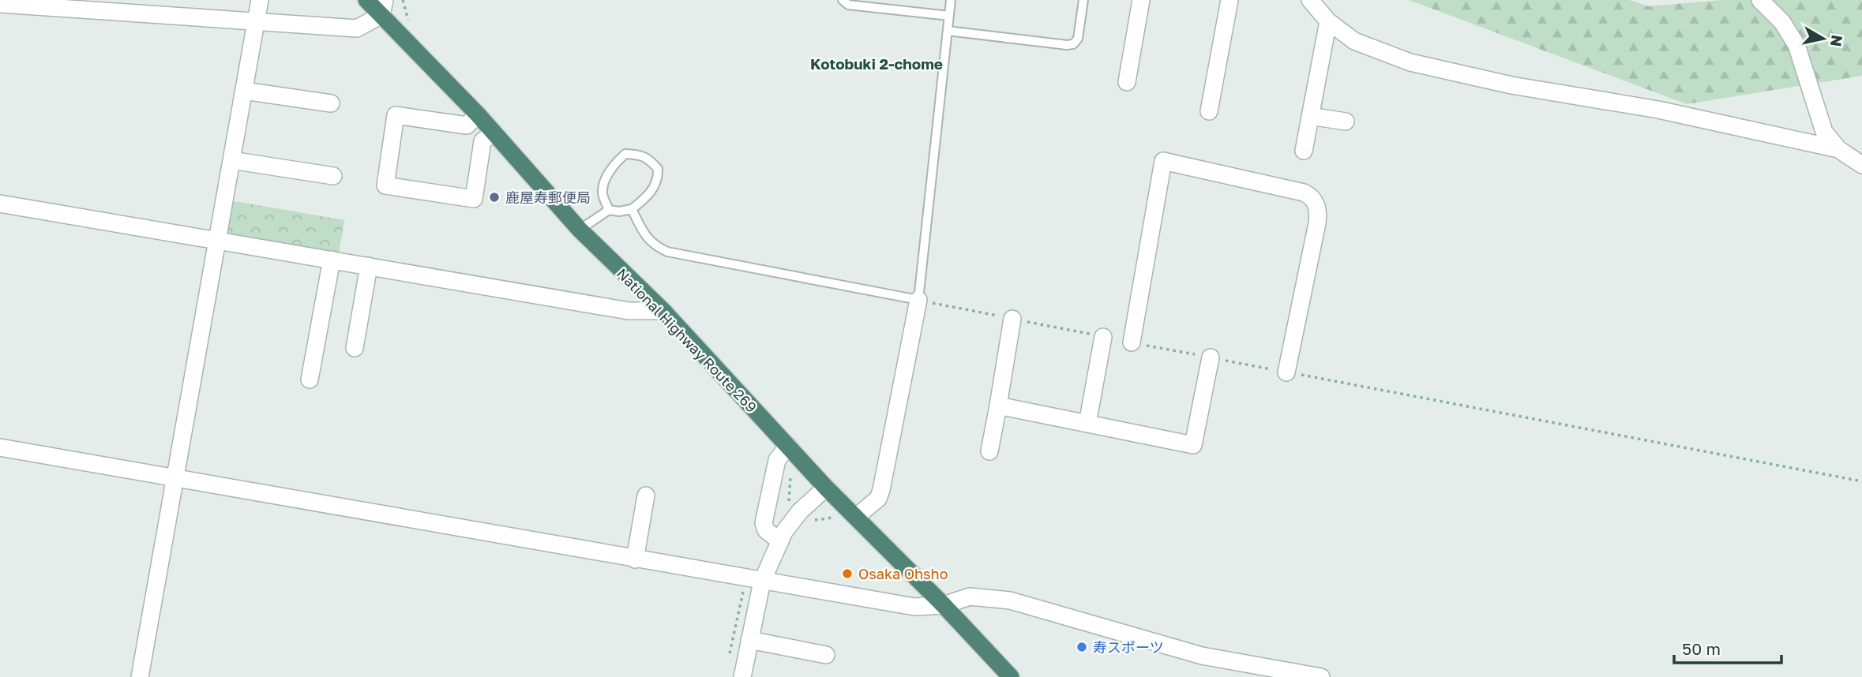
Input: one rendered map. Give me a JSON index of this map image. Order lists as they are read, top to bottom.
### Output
{
  "streets": {
    "highway": ["National Highway Route 269"]
  },
  "districts": ["Kotobuki 2-chome"],
  "places": ["鹿屋寿郵便局", "Osaka Ohsho", "寿スポーツ"],
  "scale_bar": "50 m",
  "north": "right"
}
